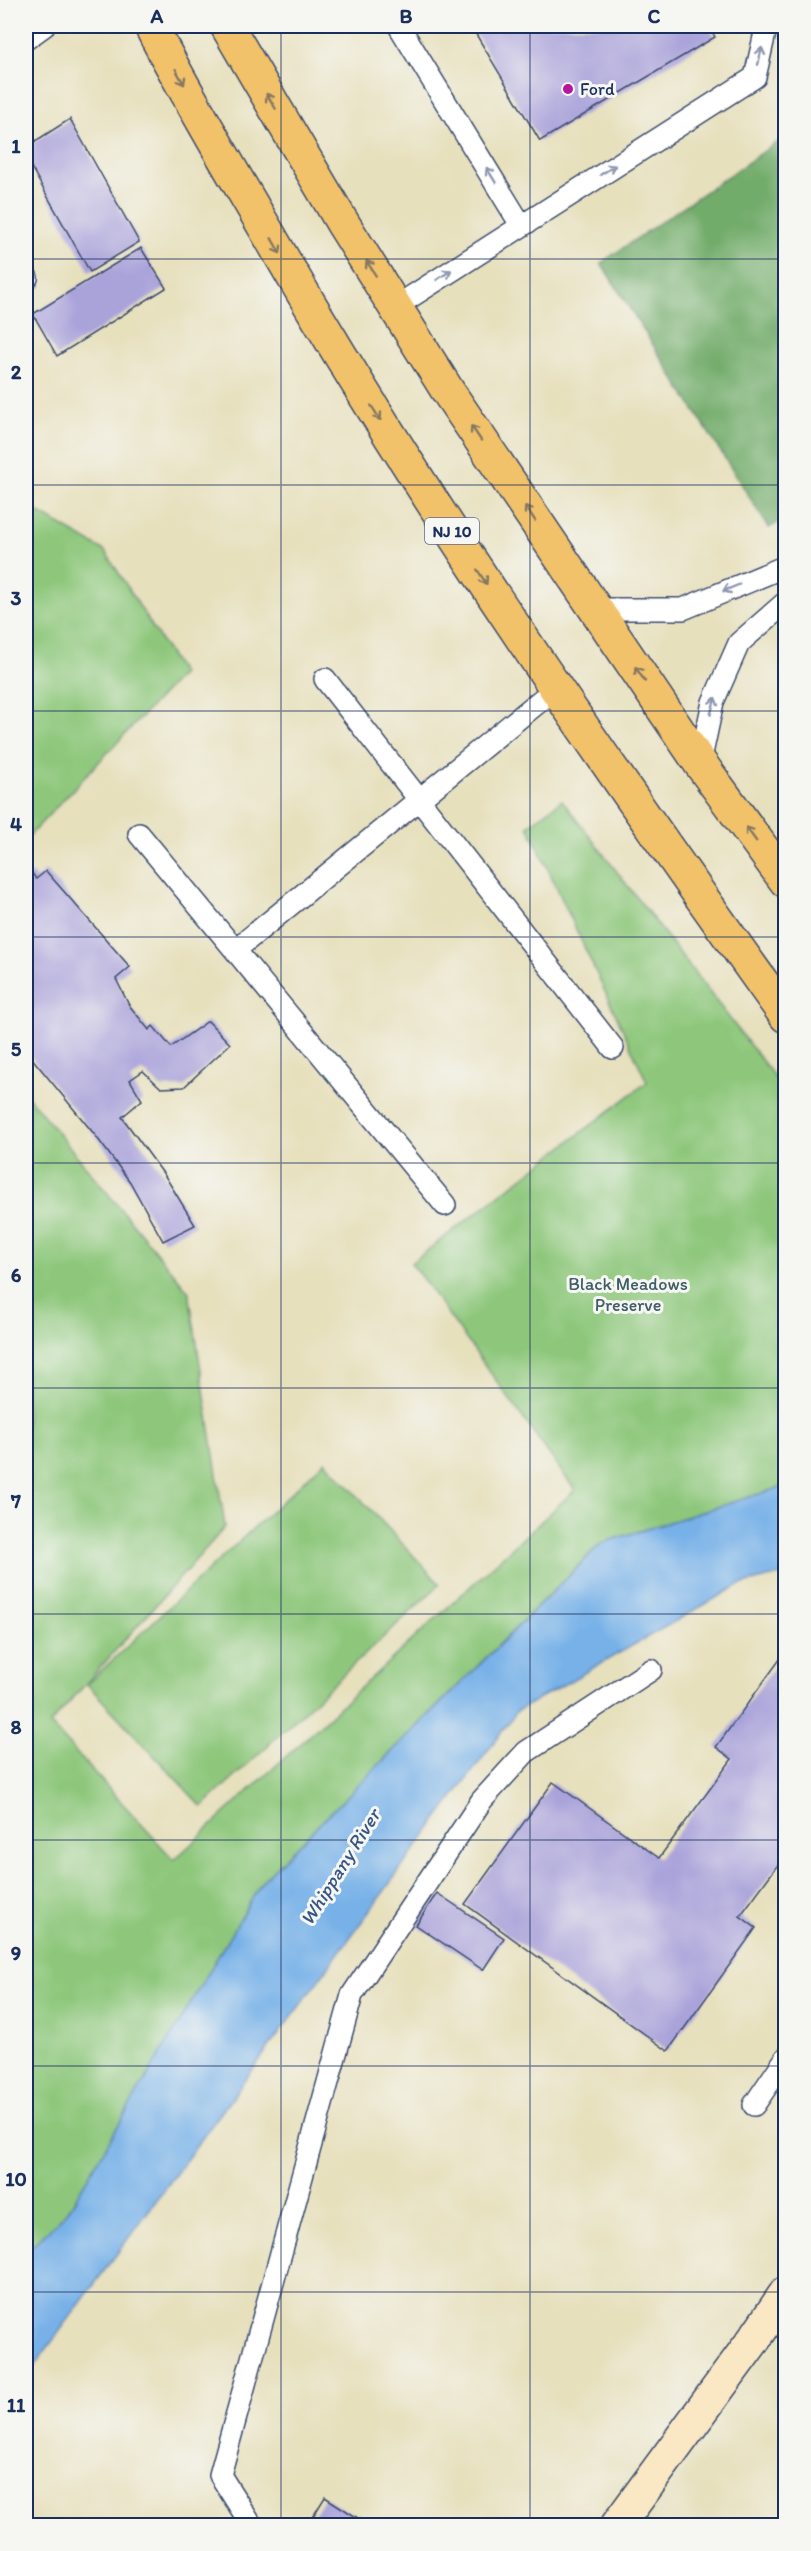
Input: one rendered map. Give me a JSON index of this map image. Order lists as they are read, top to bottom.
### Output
{
  "streets": {
    "main road": ["NJ 10"]
  },
  "water": ["Whippany River"],
  "parks": ["Black Meadows Preserve"],
  "places": ["Ford"],
  "grid": {
    "columns": ["A", "B", "C"],
    "rows": [
      "1",
      "2",
      "3",
      "4",
      "5",
      "6",
      "7",
      "8",
      "9",
      "10",
      "11"
    ]
  }
}
